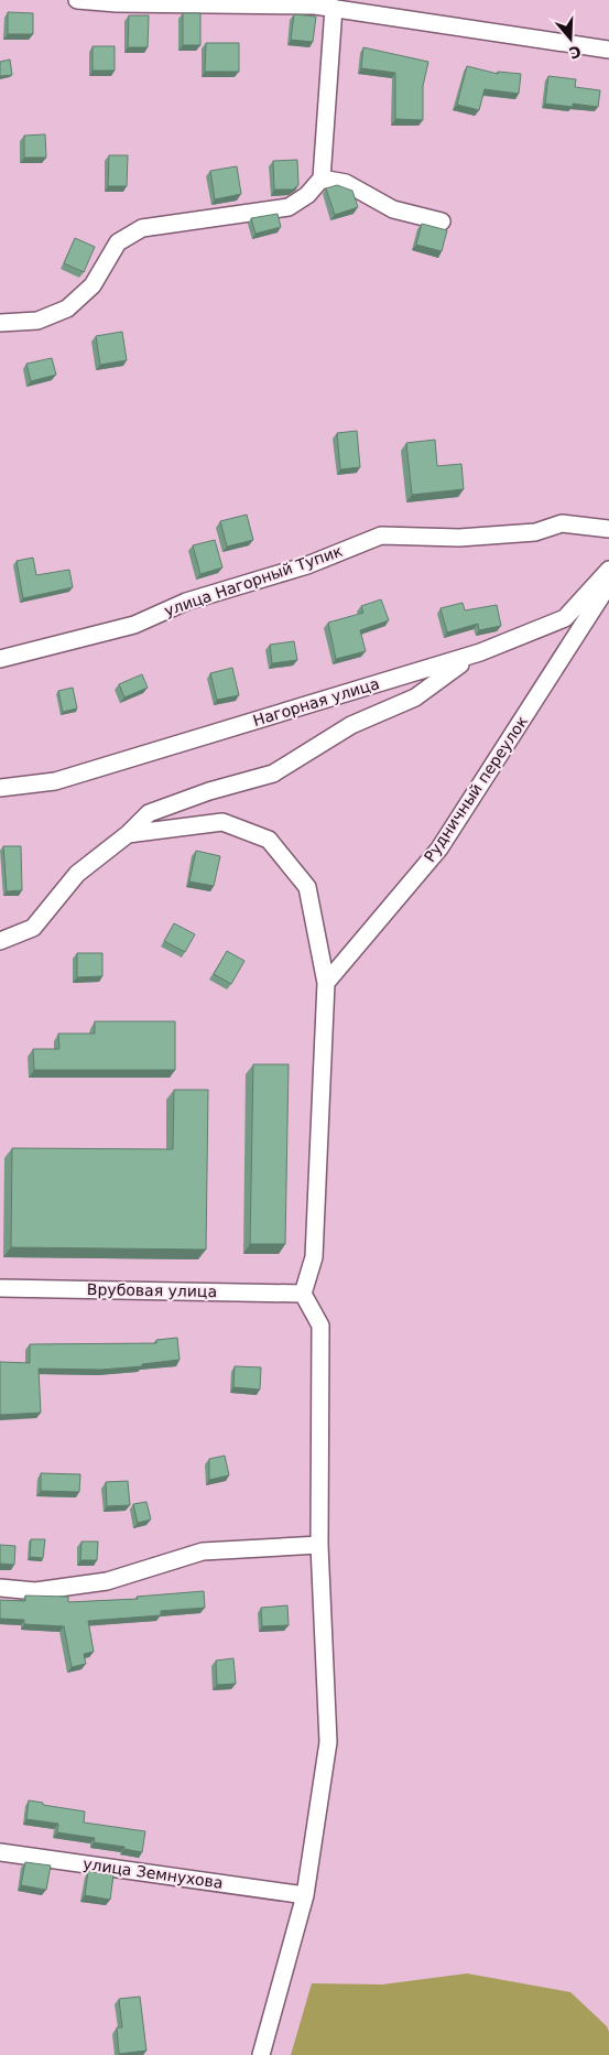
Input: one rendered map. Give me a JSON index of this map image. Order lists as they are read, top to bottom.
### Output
{
  "streets": {
    "street": [
      "улица Нагорный Тупик",
      "Нагорная улица",
      "Рудничный переулок",
      "Врубовая улица",
      "улица Земнухова"
    ]
  },
  "north": "bottom"
}
